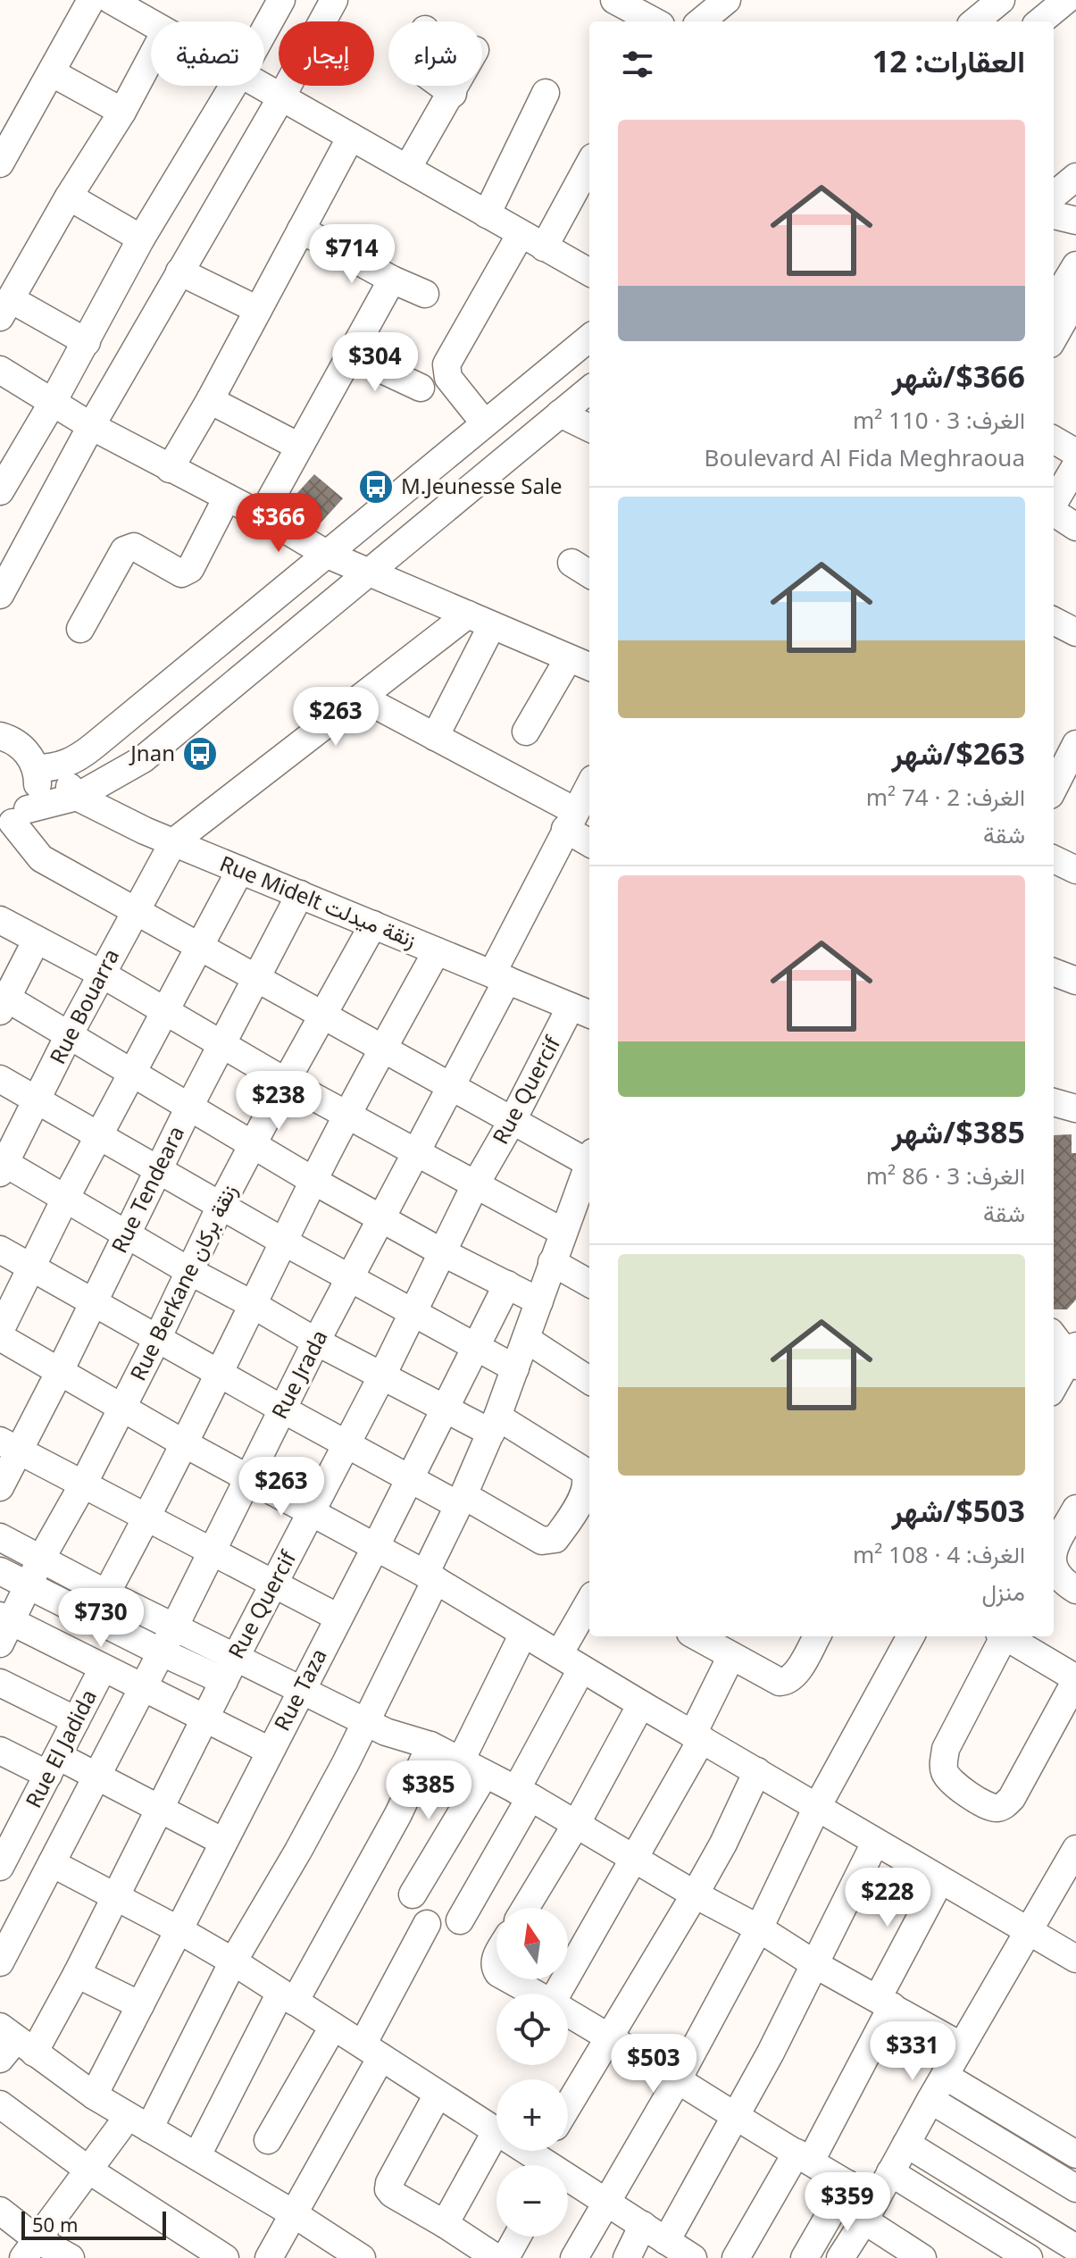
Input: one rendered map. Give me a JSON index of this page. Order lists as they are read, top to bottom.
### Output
{
  "streets": {
    "street": [
      "Rue Midelt زنقة ميدلت",
      "Rue Bouarra",
      "Rue Quercif",
      "Rue Tendeara",
      "Rue Berkane زنقة بركان",
      "Rue Jrada",
      "Rue Taza",
      "Rue El Jadida"
    ]
  },
  "crossings": [
    ["Rue Midelt زنقة ميدلت", "Rue Bouarra"],
    ["Rue Midelt زنقة ميدلت", "Rue Quercif"],
    ["Rue Midelt زنقة ميدلت", "Rue Tendeara"],
    ["Rue Midelt زنقة ميدلت", "Rue Berkane زنقة بركان"],
    ["Rue Midelt زنقة ميدلت", "Rue Jrada"]
  ],
  "places": {
    "bus stop": ["M.Jeunesse Sale", "Jnan"]
  },
  "scale_bar": "50 m",
  "north": "top",
  "page": {
    "chip": ["شراء", "إيجار", "تصفية"],
    "heading": "العقارات: 12",
    "list": [
      {
        "name": "$366/شهر",
        "note": "الغرف: 3 · 110 m² · Boulevard Al Fida Meghraoua"
      },
      {
        "name": "$263/شهر",
        "note": "الغرف: 2 · 74 m² · شقة"
      },
      {
        "name": "$385/شهر",
        "note": "الغرف: 3 · 86 m² · شقة"
      },
      {
        "name": "$503/شهر",
        "note": "الغرف: 4 · 108 m² · منزل"
      }
    ],
    "price": [
      "$714",
      "$304",
      "$366",
      "$263",
      "$238",
      "$263",
      "$730",
      "$385",
      "$228",
      "$331",
      "$503",
      "$359"
    ],
    "map_buttons": ["+", "−"],
    "scale": "50 m"
  }
}
